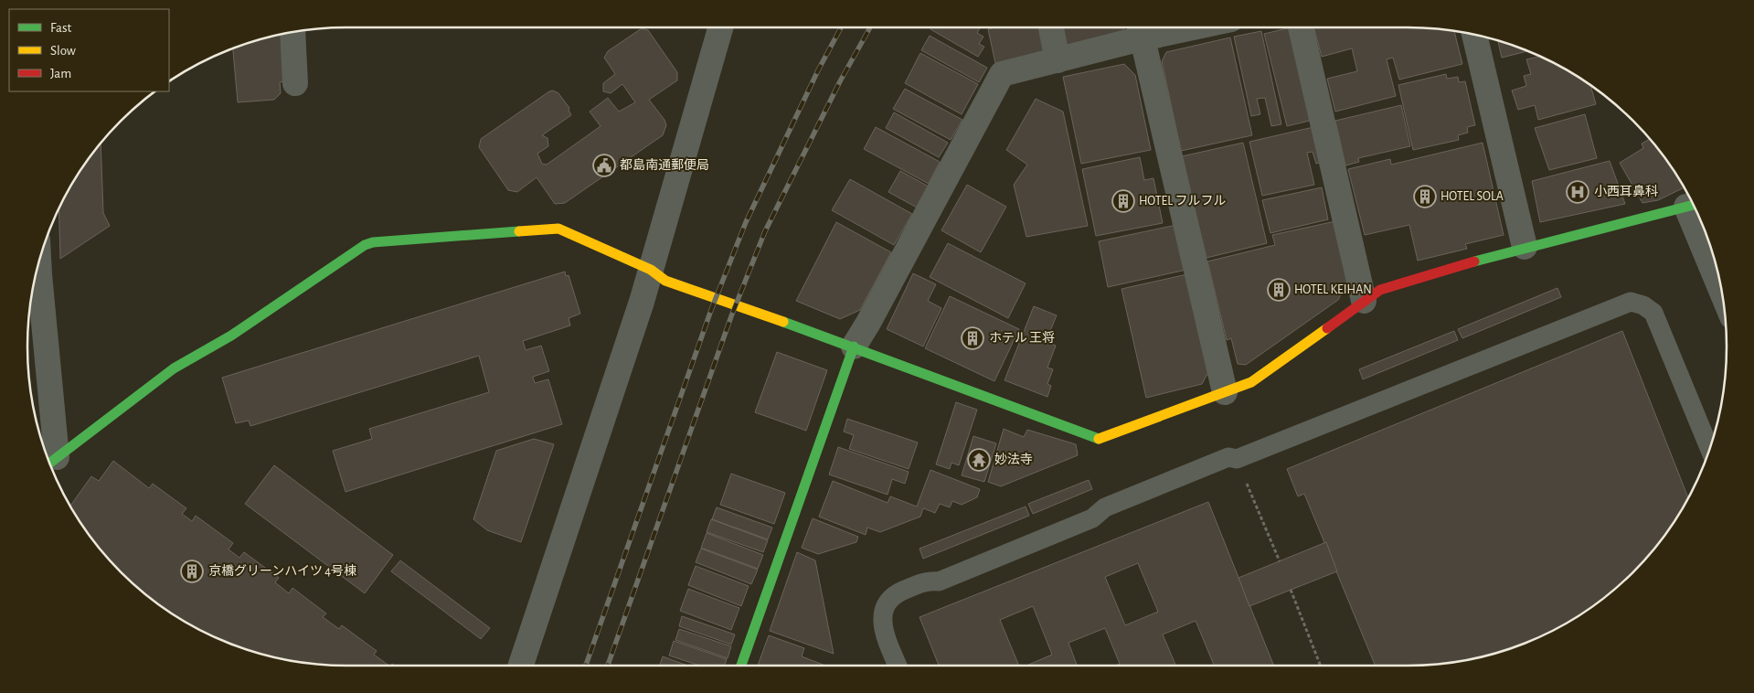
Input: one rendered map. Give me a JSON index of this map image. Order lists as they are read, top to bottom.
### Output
{
  "places": {
    "public building": ["都島南通郵便局"],
    "hospital": ["小西耳鼻科"],
    "building": [
      "HOTEL SOLA",
      "HOTEL フルフル",
      "HOTEL KEIHAN",
      "ホテル 王将",
      "京橋グリーンハイツ 4号棟"
    ],
    "temple": ["妙法寺"]
  },
  "legend": ["Fast", "Slow", "Jam"]
}
